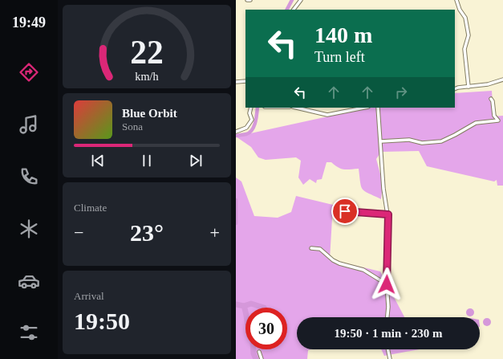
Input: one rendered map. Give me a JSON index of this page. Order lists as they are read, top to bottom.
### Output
{
  "page": {
    "tabs": "19:49",
    "turn": ["140 m", "Turn left"],
    "song": ["Blue Orbit", "Sona"],
    "tile": [
      "Climate",
      ["Arrival", "19:50"]
    ],
    "heat": ["−", "23°", "+"],
    "limit": "30",
    "trip": "19:50 · 1 min · 230 m",
    "gauge": ["22", "km/h"]
  }
}
